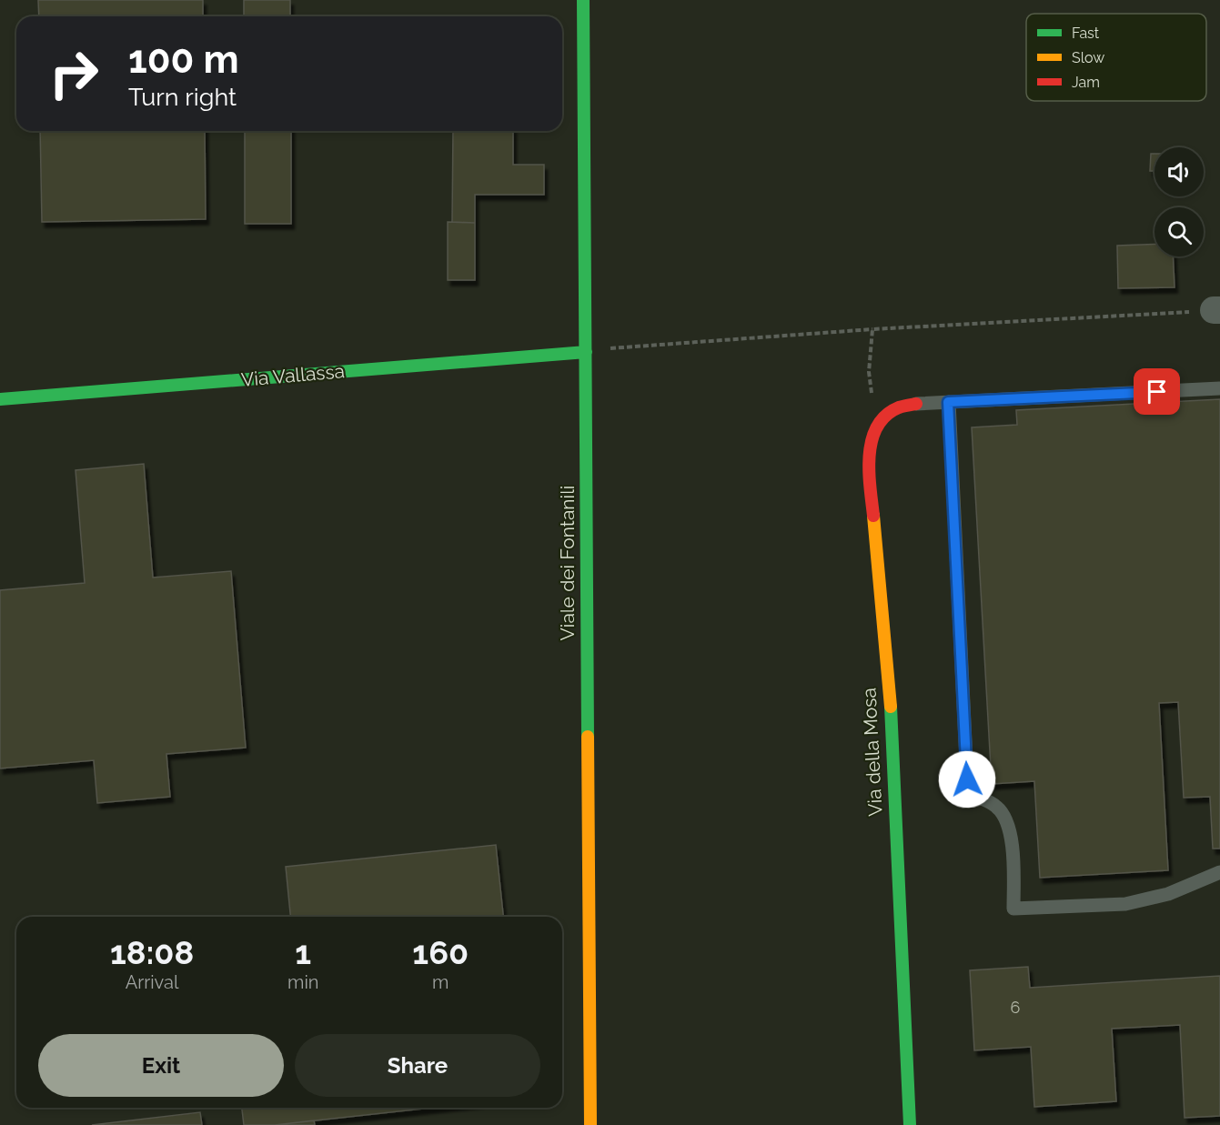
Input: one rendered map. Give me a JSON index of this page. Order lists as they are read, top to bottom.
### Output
{
  "streets": {
    "street": ["Via Vallassa", "Viale dei Fontanili", "Via della Mosa"]
  },
  "crossings": [
    ["Via Vallassa", "Viale dei Fontanili"]
  ],
  "house_numbers": ["6"],
  "legend": ["Fast", "Slow", "Jam"],
  "page": {
    "turn": ["100 m", "Turn right"],
    "eta": [
      "18:08",
      "Arrival",
      "1",
      "min",
      "160",
      "m"
    ],
    "buttons": ["Exit", "Share"]
  }
}
